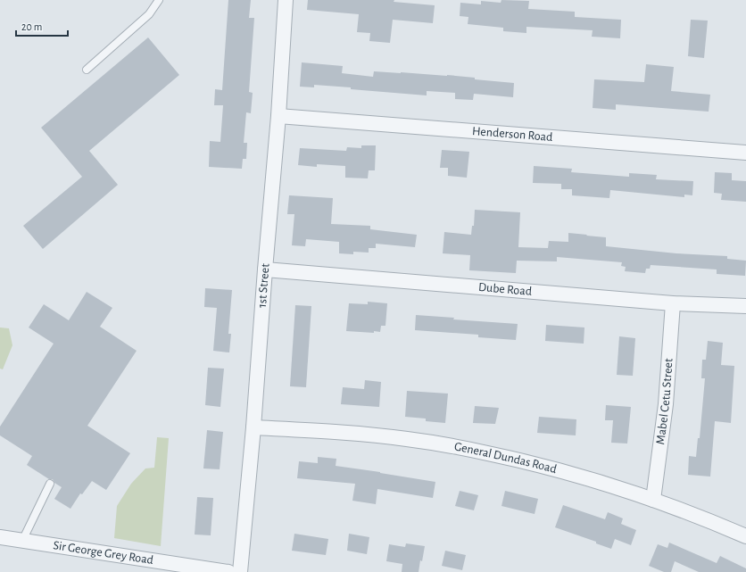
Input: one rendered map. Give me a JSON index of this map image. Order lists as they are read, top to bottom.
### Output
{
  "streets": {
    "street": [
      "Henderson Road",
      "1st Street",
      "Dube Road",
      "Mabel Cetu Street",
      "General Dundas Road",
      "Sir George Grey Road"
    ]
  },
  "crossings": [
    ["Henderson Road", "1st Street"],
    ["1st Street", "Dube Road"],
    ["1st Street", "General Dundas Road"],
    ["Dube Road", "Mabel Cetu Street"],
    ["Mabel Cetu Street", "General Dundas Road"]
  ],
  "scale_bar": "20 m"
}
